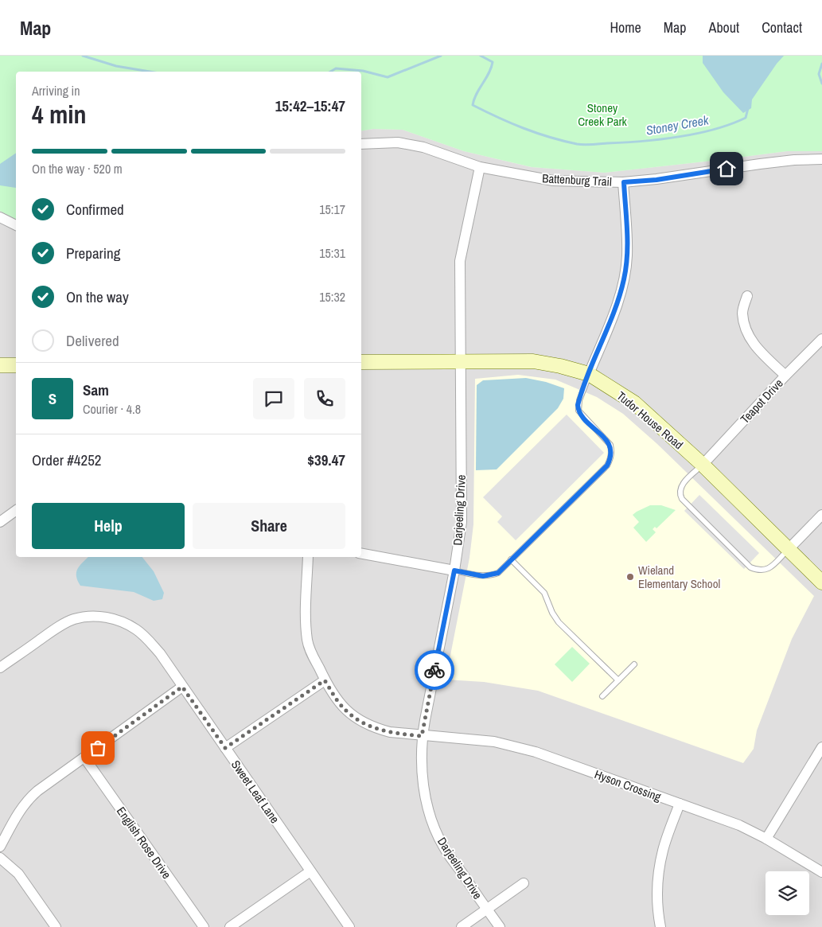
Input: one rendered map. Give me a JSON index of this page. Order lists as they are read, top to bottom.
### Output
{
  "streets": {
    "street": [
      "Battenburg Trail",
      "Teapot Drive",
      "Tudor House Road",
      "Darjeeling Drive",
      "Hyson Crossing",
      "Sweet Leaf Lane",
      "English Rose Drive"
    ]
  },
  "crossings": [
    ["Battenburg Trail", "Darjeeling Drive"],
    ["Teapot Drive", "Tudor House Road"],
    ["Tudor House Road", "Darjeeling Drive"],
    ["Darjeeling Drive", "Hyson Crossing"]
  ],
  "water": ["Stoney Creek"],
  "parks": ["Stoney Creek Park"],
  "places": ["Wieland Elementary School"],
  "page": {
    "header": "Map",
    "nav": [
      "Home",
      "Map",
      "About",
      "Contact"
    ],
    "heading": ["4 min", "Arriving in", "15:42–15:47"],
    "panel": [
      "Sam",
      "Courier · 4.8",
      "Order #4252",
      "$39.47"
    ],
    "bar": "On the way · 520 m",
    "list": [
      ["Confirmed", "15:17"],
      ["Preparing", "15:31"],
      ["On the way", "15:32"],
      "Delivered"
    ],
    "round": "S",
    "buttons": ["Help", "Share"]
  }
}
